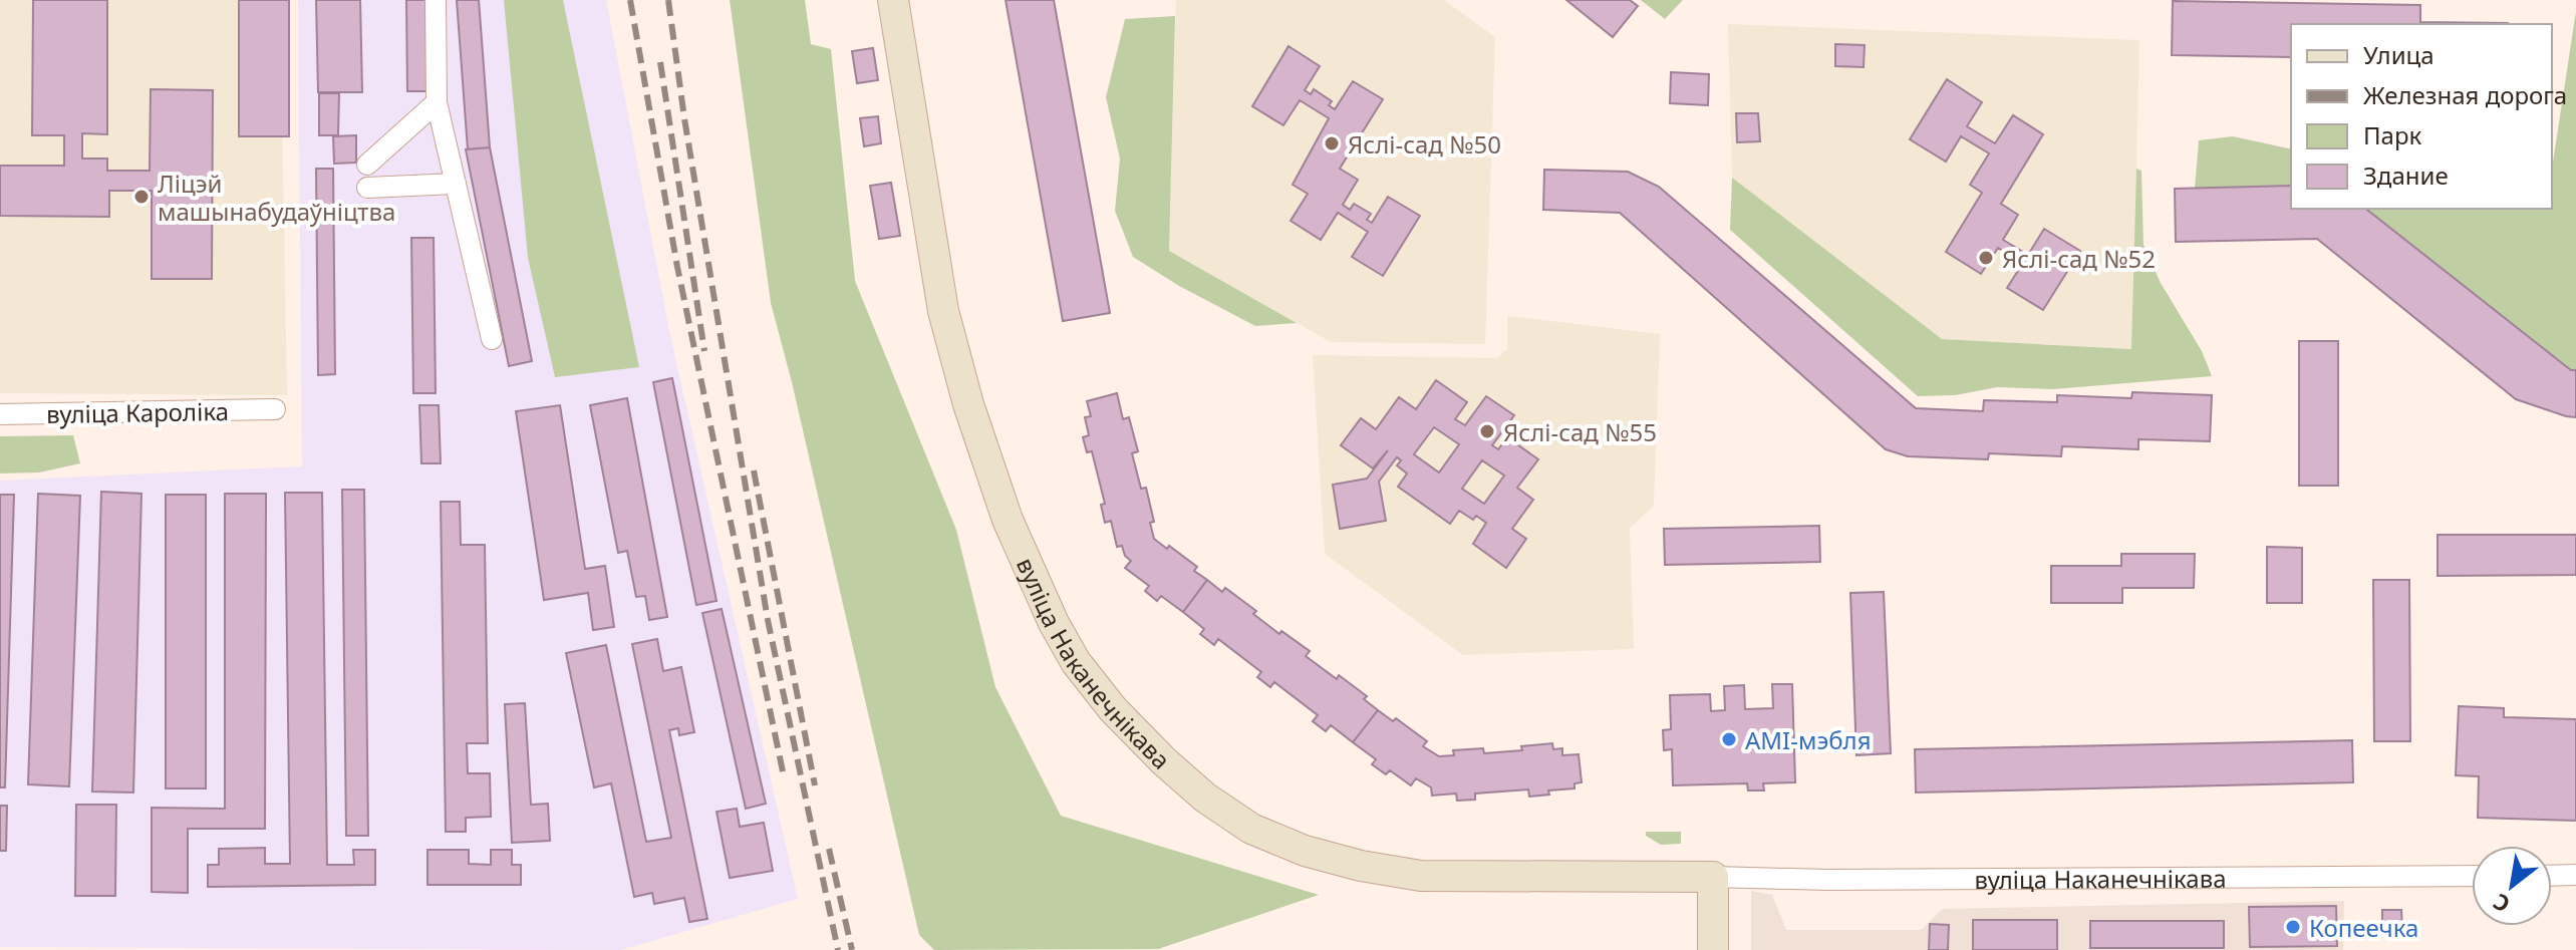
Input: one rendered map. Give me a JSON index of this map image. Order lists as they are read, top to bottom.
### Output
{
  "streets": {
    "main road": ["вуліца Наканечнікава"],
    "street": ["вуліца Кароліка"]
  },
  "places": [
    "Яслі-сад №50",
    "Ліцэй машынабудаўніцтва",
    "Яслі-сад №52",
    "Яслі-сад №55",
    "AMI-мэбля",
    "Копеечка"
  ],
  "legend": [
    "Улица",
    "Железная дорога",
    "Парк",
    "Здание"
  ],
  "north": "bottom left"
}
